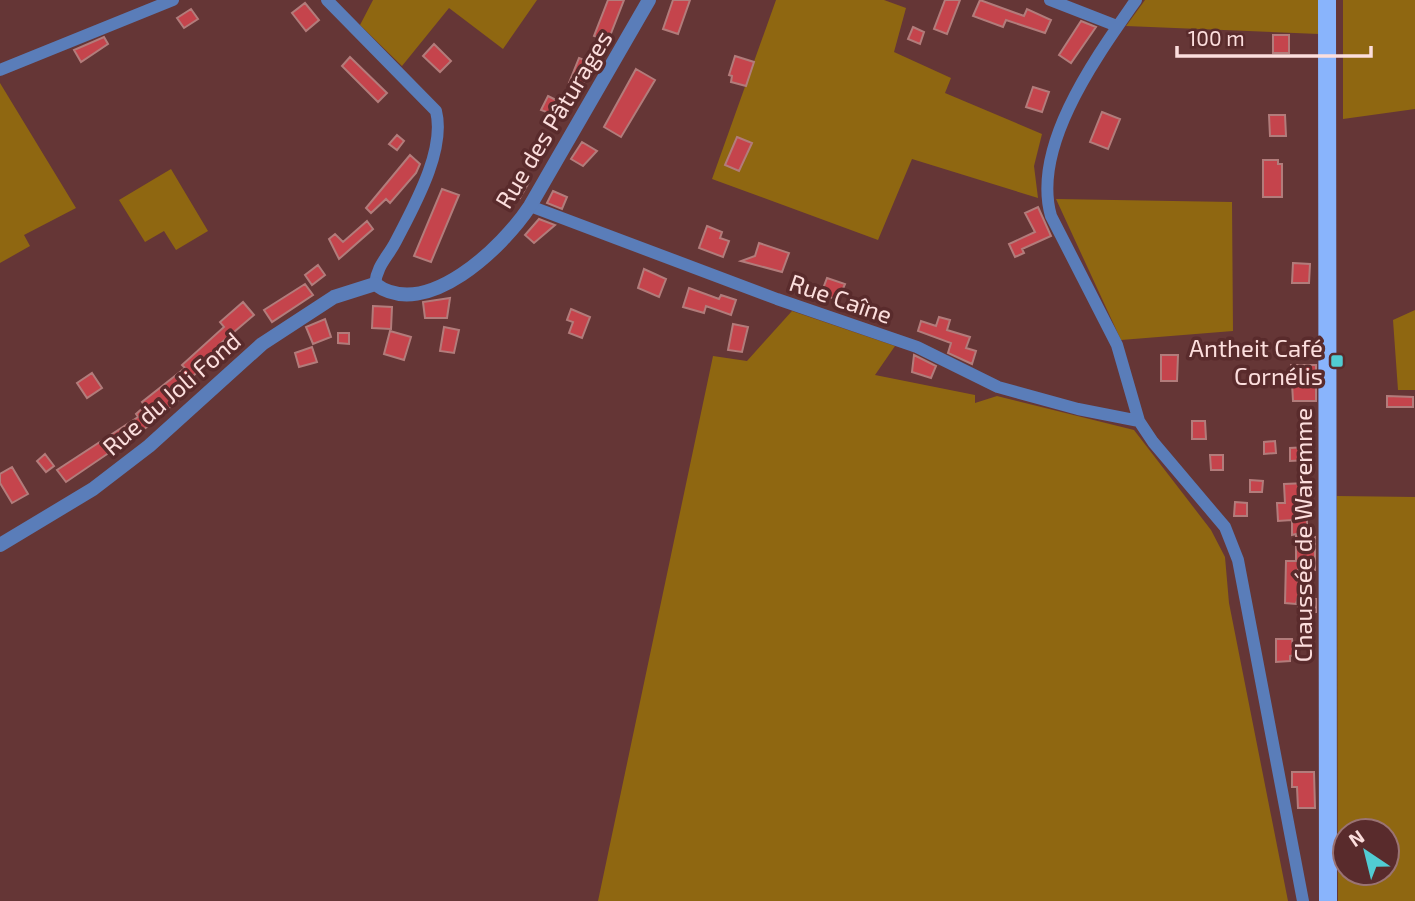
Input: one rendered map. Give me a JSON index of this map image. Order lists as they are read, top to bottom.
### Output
{
  "streets": {
    "main road": ["Chaussée de Waremme"],
    "street": ["Rue des Pâturages", "Rue Caîne", "Rue du Joli Fond"]
  },
  "crossings": [
    ["Rue des Pâturages", "Rue Caîne"],
    ["Rue des Pâturages", "Rue du Joli Fond"]
  ],
  "places": {
    "transit": ["Antheit Café Cornélis"]
  },
  "scale_bar": "100 m",
  "north": "top left"
}
